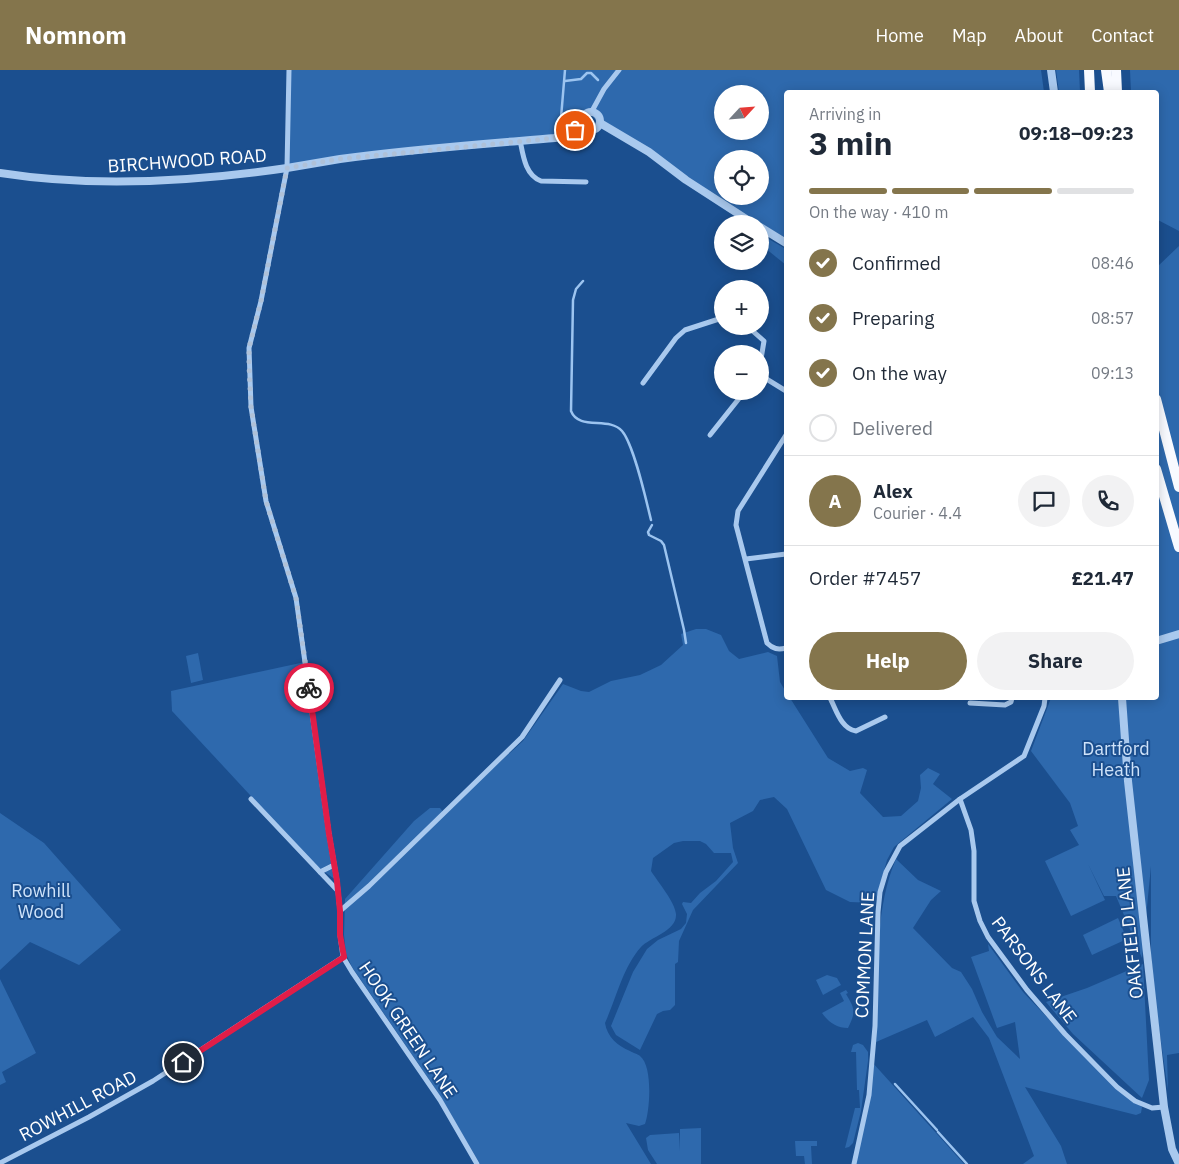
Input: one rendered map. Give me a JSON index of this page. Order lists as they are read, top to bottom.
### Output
{
  "streets": {
    "street": [
      "BIRCHWOOD ROAD",
      "OAKFIELD LANE",
      "COMMON LANE",
      "PARSONS LANE",
      "HOOK GREEN LANE",
      "ROWHILL ROAD"
    ]
  },
  "crossings": [
    ["BIRCHWOOD ROAD", "HOOK GREEN LANE"],
    ["OAKFIELD LANE", "PARSONS LANE"],
    ["COMMON LANE", "PARSONS LANE"],
    ["HOOK GREEN LANE", "ROWHILL ROAD"]
  ],
  "parks": ["Dartford Heath", "Rowhill Wood"],
  "north": "top right",
  "page": {
    "header": "Nomnom",
    "nav": [
      "Home",
      "Map",
      "About",
      "Contact"
    ],
    "map_buttons": ["+", "−"],
    "heading": ["3 min", "Arriving in", "09:18–09:23"],
    "panel": [
      "Alex",
      "Courier · 4.4",
      "Order #7457",
      "£21.47"
    ],
    "bar": "On the way · 410 m",
    "list": [
      ["Confirmed", "08:46"],
      ["Preparing", "08:57"],
      ["On the way", "09:13"],
      "Delivered"
    ],
    "round": "A",
    "buttons": ["Help", "Share"]
  }
}
